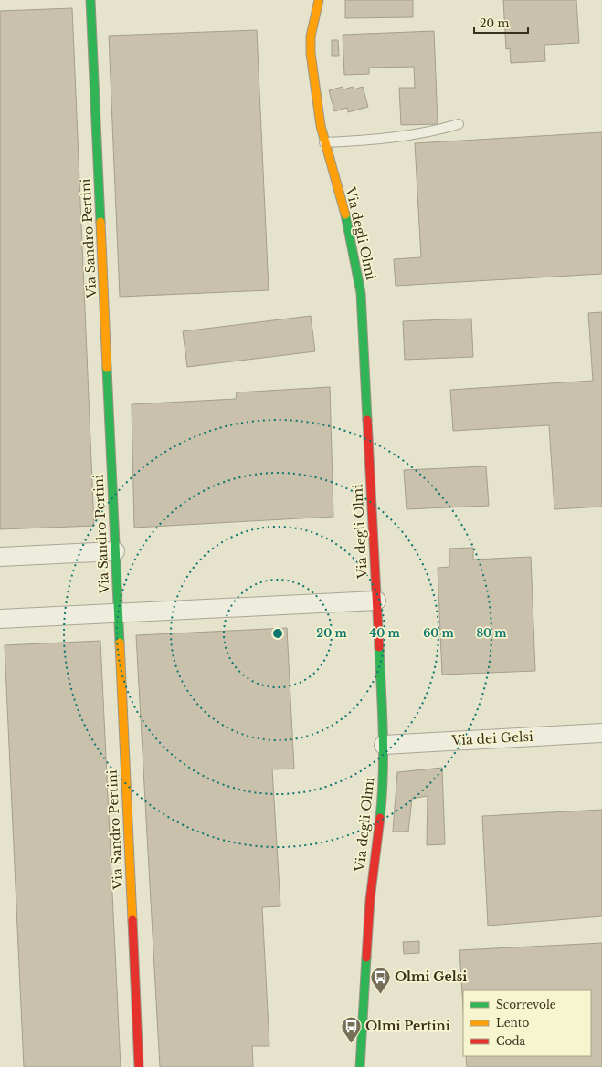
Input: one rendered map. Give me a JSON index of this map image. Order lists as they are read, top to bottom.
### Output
{
  "streets": {
    "street": ["Via degli Olmi", "Via Sandro Pertini", "Via dei Gelsi"]
  },
  "crossings": [
    ["Via degli Olmi", "Via dei Gelsi"]
  ],
  "places": {
    "bus stop": ["Olmi Gelsi", "Olmi Pertini"]
  },
  "legend": ["Scorrevole", "Lento", "Coda"],
  "scale_bar": "20 m",
  "rings": [
    "20 m",
    "40 m",
    "60 m",
    "80 m"
  ]
}
